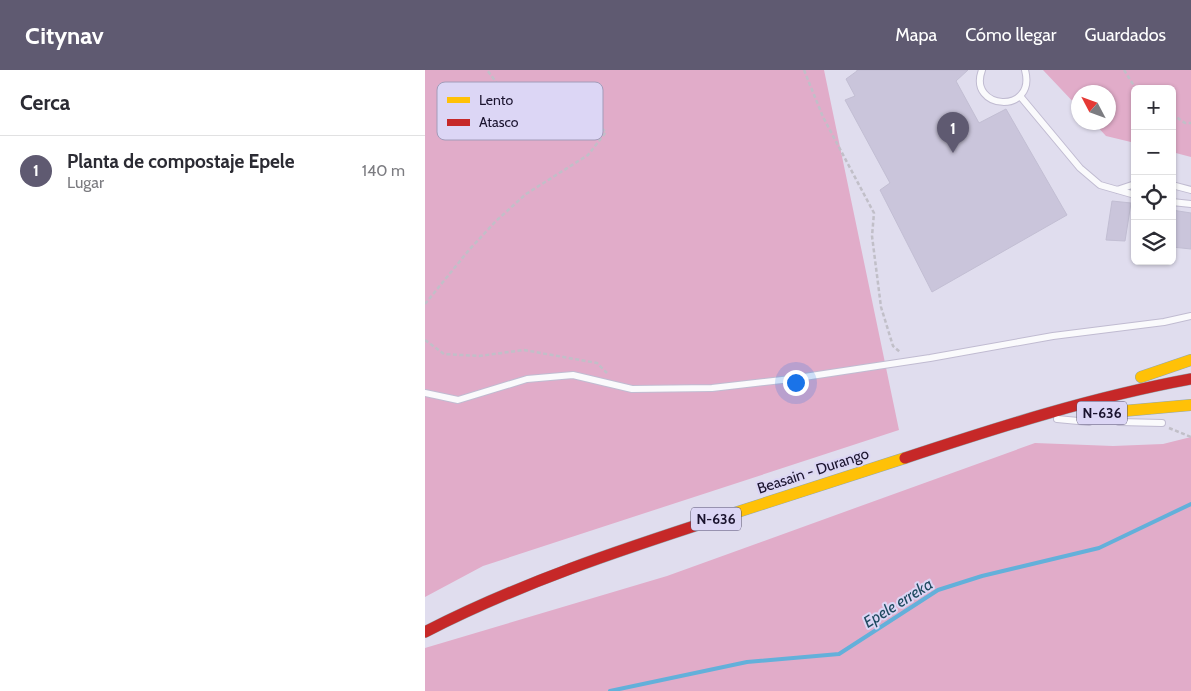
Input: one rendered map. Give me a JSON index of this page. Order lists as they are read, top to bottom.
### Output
{
  "streets": {
    "highway": ["N-636", "Beasain - Durango"]
  },
  "crossings": [
    ["N-636", "Beasain - Durango"]
  ],
  "water": ["Epele erreka"],
  "legend": ["Lento", "Atasco"],
  "north": "top left",
  "page": {
    "header": "Citynav",
    "nav": ["Mapa", "Cómo llegar", "Guardados"],
    "heading": "Cerca",
    "map_buttons": ["+", "−"],
    "pins": "1",
    "list": [
      {
        "mark": "1",
        "name": "Planta de compostaje Epele",
        "note": "Lugar",
        "value": "140 m"
      }
    ]
  }
}
